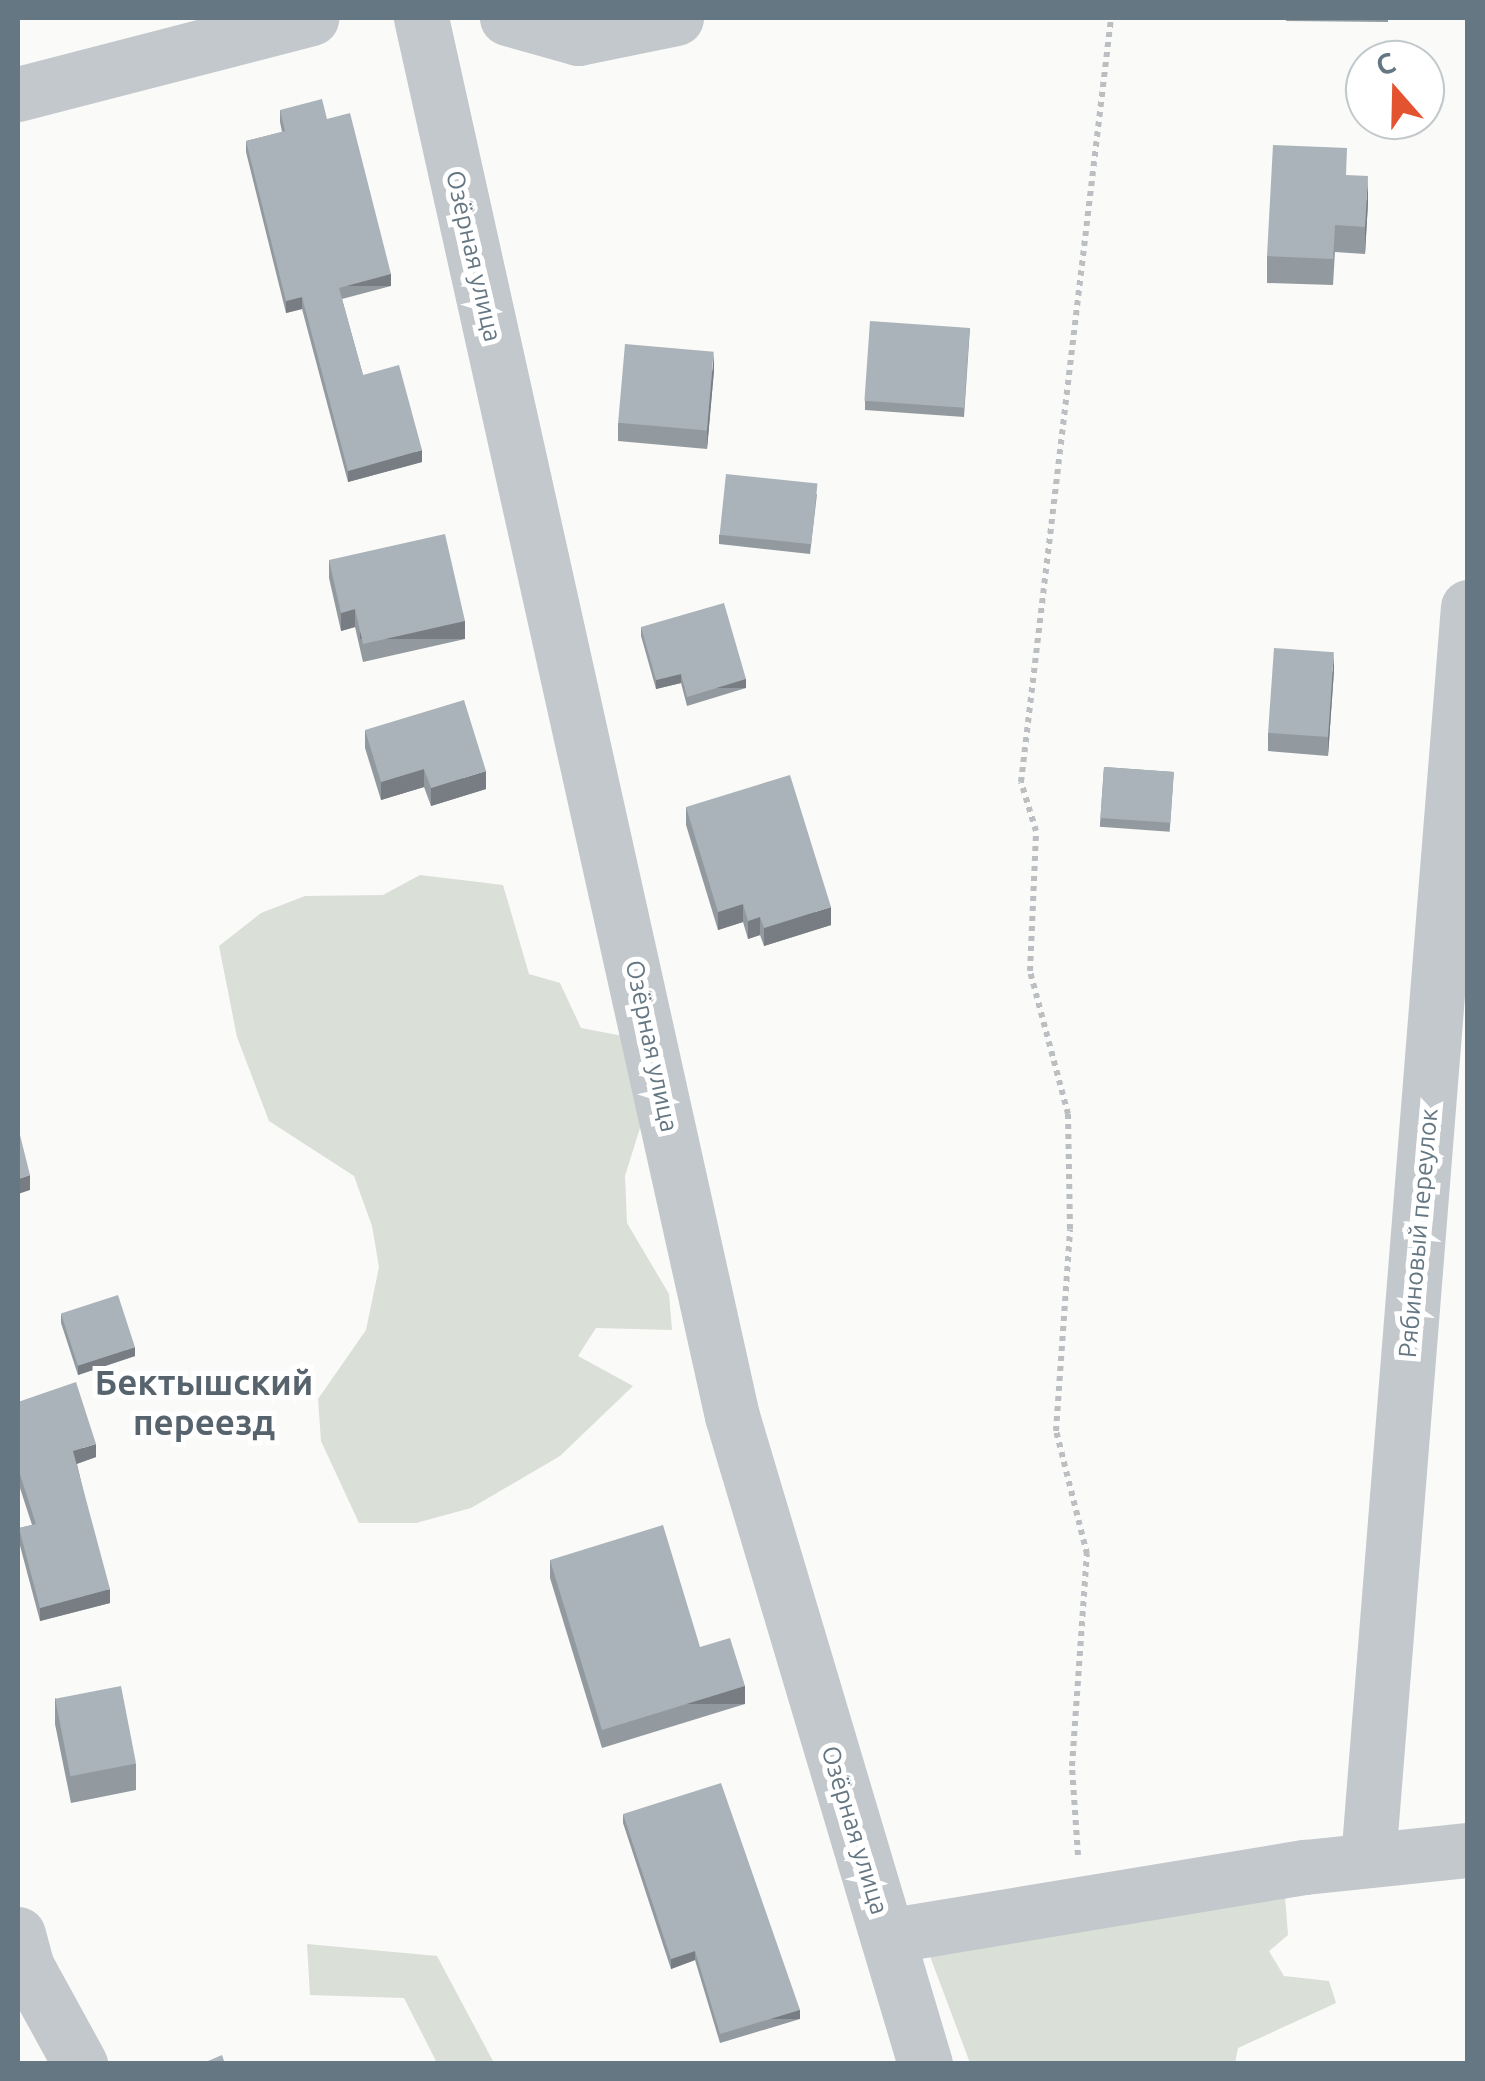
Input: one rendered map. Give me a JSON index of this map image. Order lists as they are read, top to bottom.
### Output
{
  "streets": {
    "street": ["Озёрная улица", "Рябиновый переулок"]
  },
  "districts": ["Бектышский переезд"],
  "north": "top"
}
